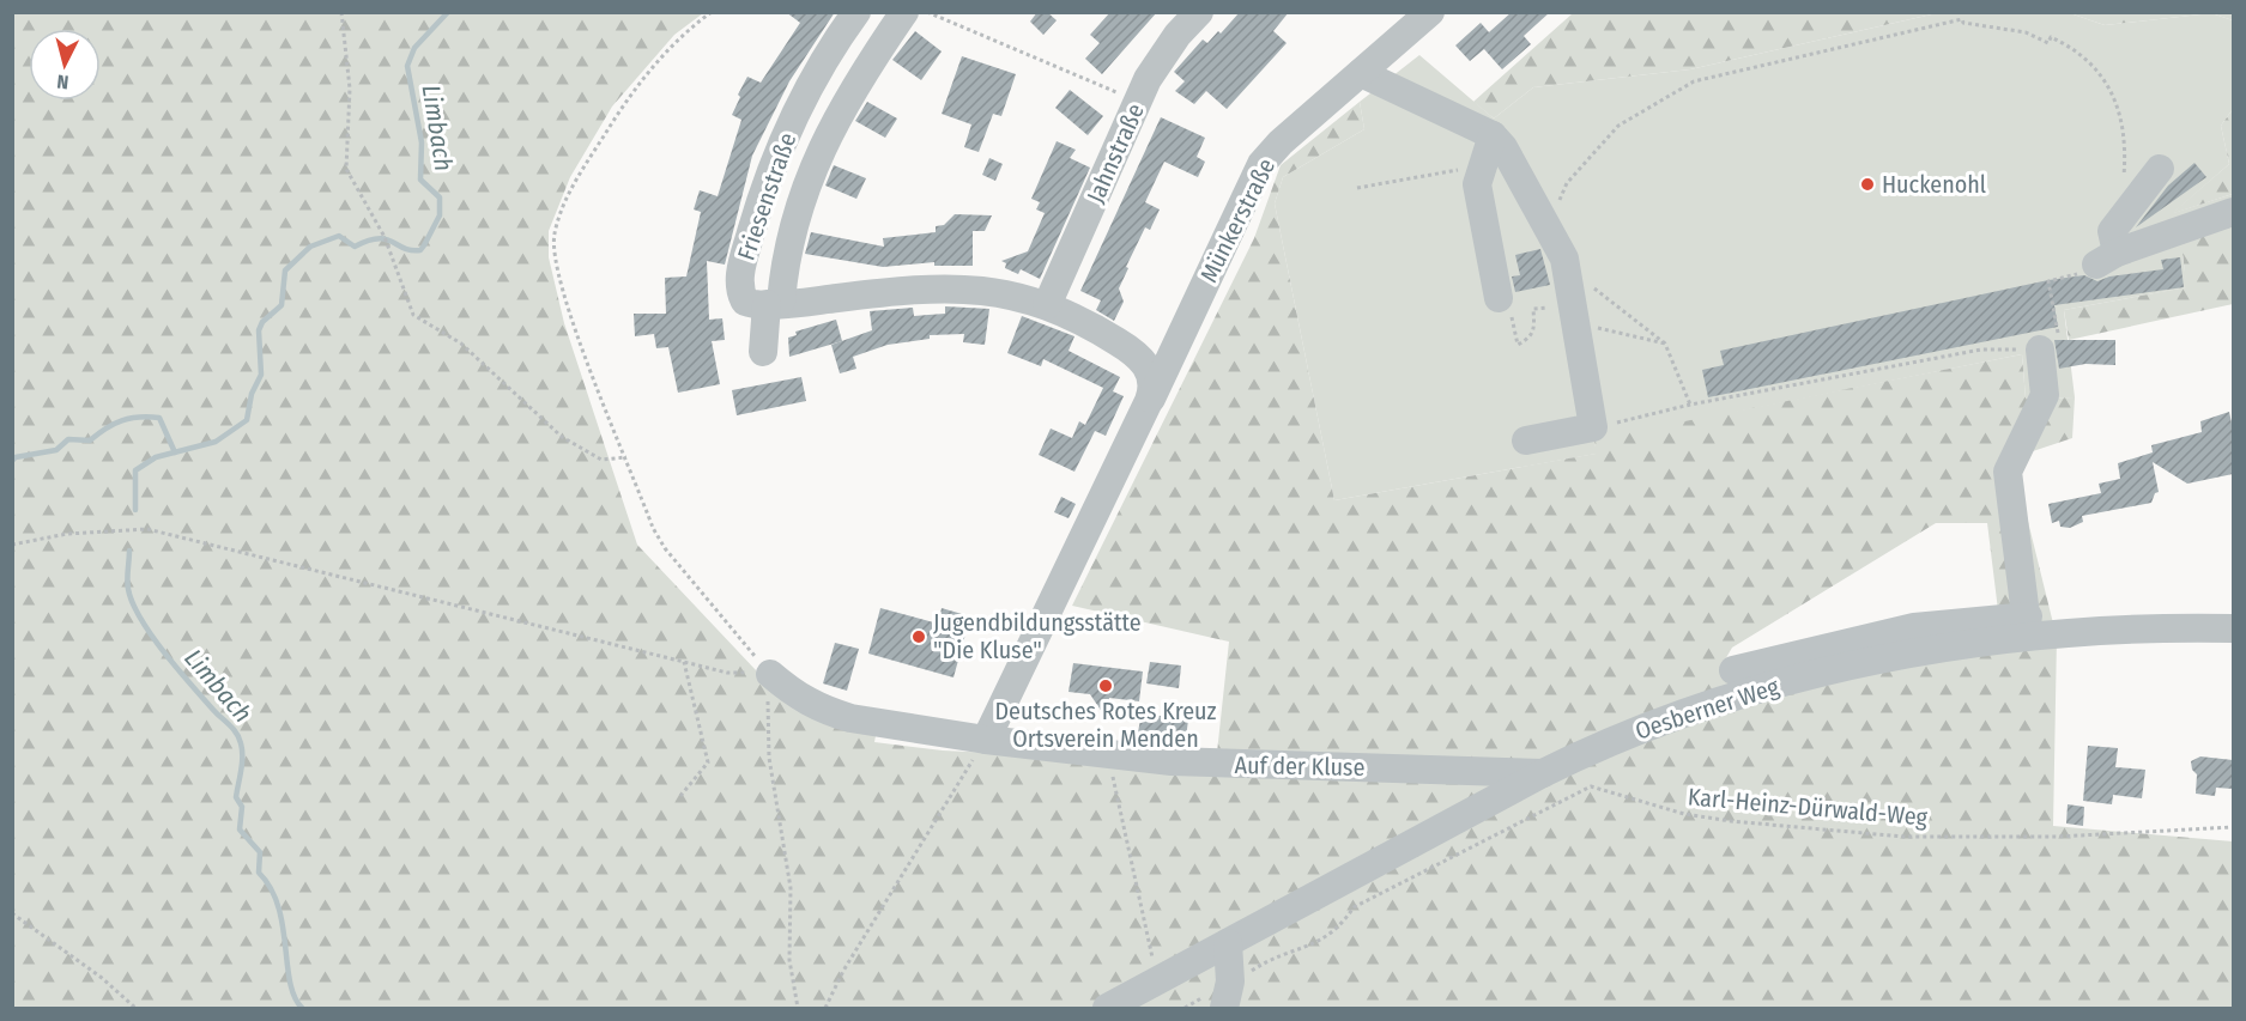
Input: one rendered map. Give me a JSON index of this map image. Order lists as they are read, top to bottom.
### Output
{
  "streets": {
    "street": [
      "Jahnstraße",
      "Friesenstraße",
      "Münkerstraße",
      "Oesberner Weg",
      "Auf der Kluse"
    ],
    "path": ["Karl-Heinz-Dürwald-Weg"]
  },
  "crossings": [
    ["Münkerstraße", "Auf der Kluse"],
    ["Oesberner Weg", "Auf der Kluse"]
  ],
  "water": ["Limbach"],
  "places": ["Huckenohl", "Jugendbildungsstätte \"Die Kluse\"", "Deutsches Rotes Kreuz Ortsverein Menden"],
  "north": "bottom"
}
